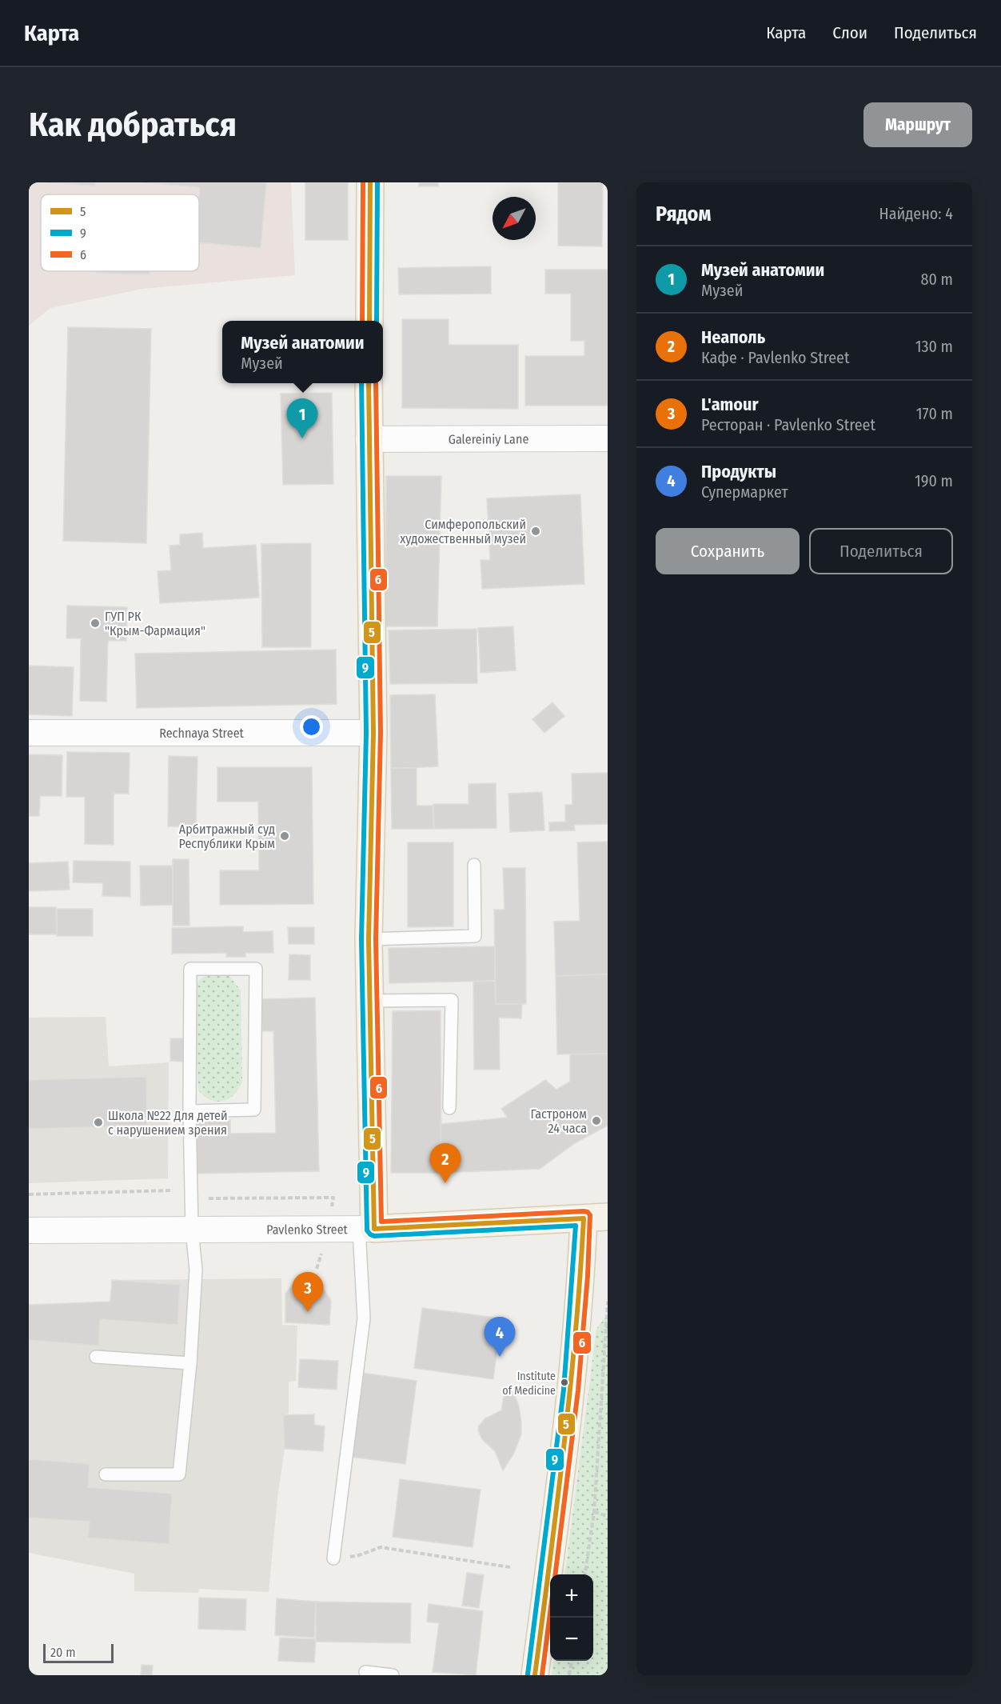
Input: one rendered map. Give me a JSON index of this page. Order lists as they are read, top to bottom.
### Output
{
  "streets": {
    "main road": ["Pavlenko Street"],
    "street": ["Galereiniy Lane", "Rechnaya Street"]
  },
  "places": [
    "Симферопольский художественный музей",
    "ГУП РК \"Крым-Фармация\"",
    "Арбитражный суд Республики Крым",
    "Гастроном 24 часа",
    "Школа №22 Для детей с нарушением зрения",
    "Institute of Medicine"
  ],
  "lines": ["transit line 5", "transit line 9", "transit line 6"],
  "legend": ["5", "9", "6"],
  "scale_bar": "20 m",
  "north": "bottom left",
  "page": {
    "header": "Карта",
    "nav": ["Карта", "Слои", "Поделиться"],
    "buttons": [
      "Маршрут",
      ["Сохранить", "Поделиться"]
    ],
    "title": "Как добраться",
    "heading": ["Рядом", "Найдено: 4"],
    "list": [
      {
        "mark": "1",
        "name": "Музей анатомии",
        "note": "Музей",
        "value": "80 m"
      },
      {
        "mark": "2",
        "name": "Неаполь",
        "note": "Кафе · Pavlenko Street",
        "value": "130 m"
      },
      {
        "mark": "3",
        "name": "L'amour",
        "note": "Ресторан · Pavlenko Street",
        "value": "170 m"
      },
      {
        "mark": "4",
        "name": "Продукты",
        "note": "Супермаркет",
        "value": "190 m"
      }
    ],
    "popup": ["Музей анатомии", "Музей"],
    "pins": [
      "1",
      "2",
      "3",
      "4"
    ],
    "map_buttons": ["+", "−"],
    "scale": "20 m"
  }
}
